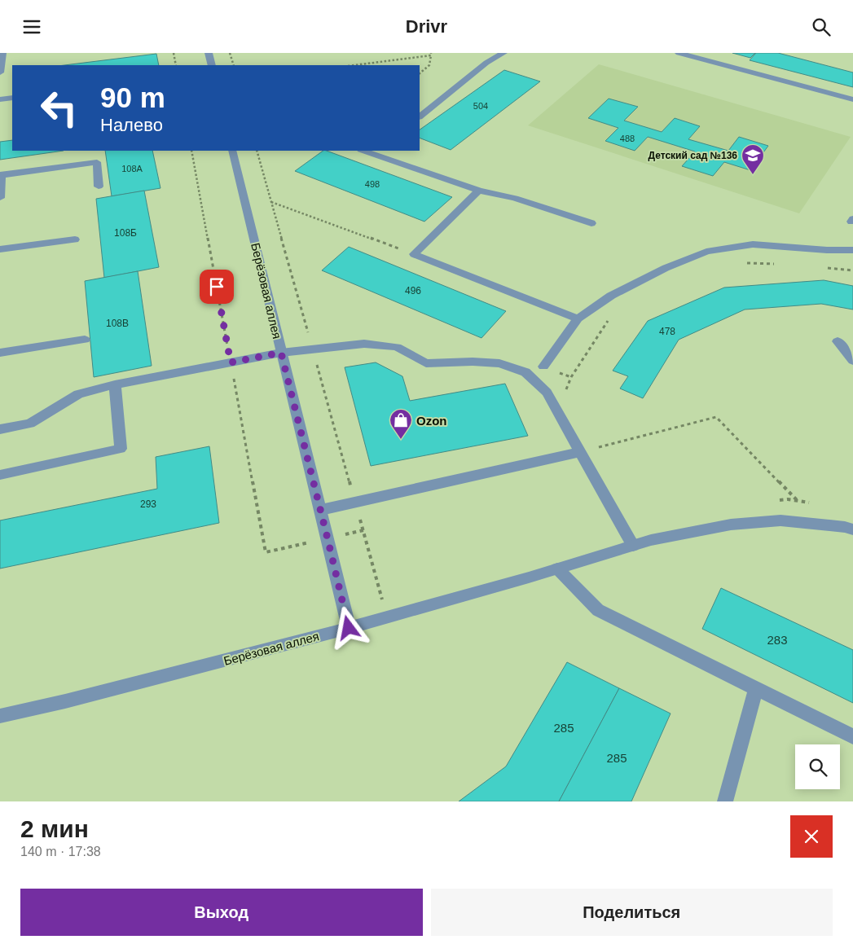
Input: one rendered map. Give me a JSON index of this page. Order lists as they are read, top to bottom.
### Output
{
  "streets": {
    "street": ["Берёзовая аллея"]
  },
  "places": {
    "school or university": ["Детский сад №136"],
    "shop": ["Ozon"]
  },
  "house_numbers": [
    "504",
    "488",
    "108А",
    "498",
    "108Б",
    "496",
    "108В",
    "478",
    "293",
    "283",
    "285",
    "285"
  ],
  "page": {
    "header": "Drivr",
    "turn": ["90 m", "Налево"],
    "heading": ["2 мин", "140 m · 17:38"],
    "buttons": ["Выход", "Поделиться"]
  }
}
